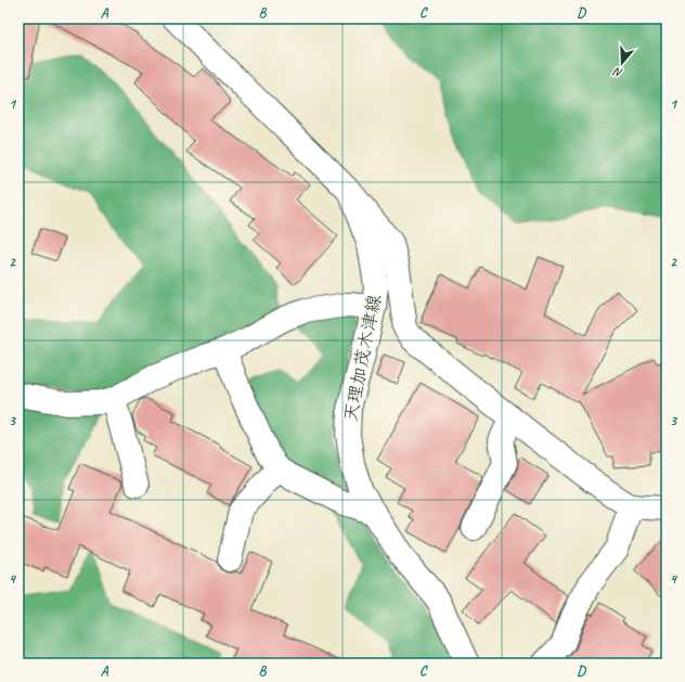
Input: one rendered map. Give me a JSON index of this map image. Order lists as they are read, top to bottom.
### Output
{
  "streets": {
    "street": ["天理加茂木津線"]
  },
  "north": "bottom",
  "grid": {
    "columns": [
      "A",
      "B",
      "C",
      "D"
    ],
    "rows": [
      "1",
      "2",
      "3",
      "4"
    ]
  }
}
